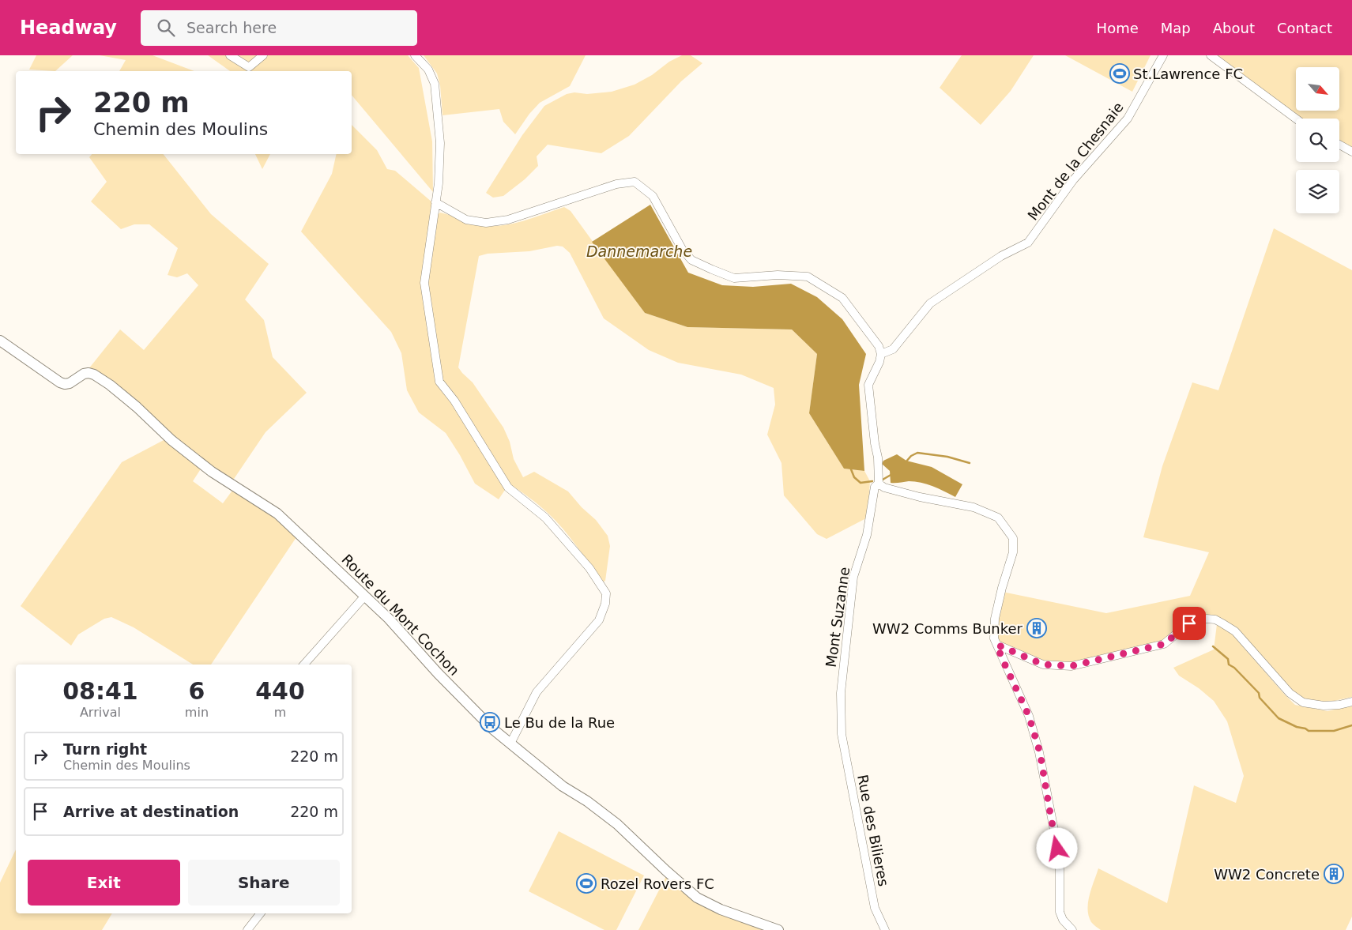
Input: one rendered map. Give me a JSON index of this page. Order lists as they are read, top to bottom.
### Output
{
  "streets": {
    "main road": ["Route du Mont Cochon"],
    "street": ["Mont de la Chesnaie", "Mont Suzanne", "Rue des Bilieres"]
  },
  "crossings": [
    ["Mont Suzanne", "Rue des Bilieres"]
  ],
  "water": ["Dannemarche"],
  "places": {
    "sports": ["St.Lawrence FC", "Rozel Rovers FC"],
    "building": ["WW2 Comms Bunker", "WW2 Concrete"],
    "bus stop": ["Le Bu de la Rue"]
  },
  "north": "bottom right",
  "page": {
    "header": "Headway",
    "search": "Search here",
    "nav": [
      "Home",
      "Map",
      "About",
      "Contact"
    ],
    "turn": ["220 m", "Chemin des Moulins"],
    "eta": [
      "08:41",
      "Arrival",
      "6",
      "min",
      "440",
      "m"
    ],
    "list": [
      {
        "name": "Turn right",
        "note": "Chemin des Moulins",
        "value": "220 m"
      },
      {
        "name": "Arrive at destination",
        "value": "220 m"
      }
    ],
    "buttons": ["Exit", "Share"]
  }
}
